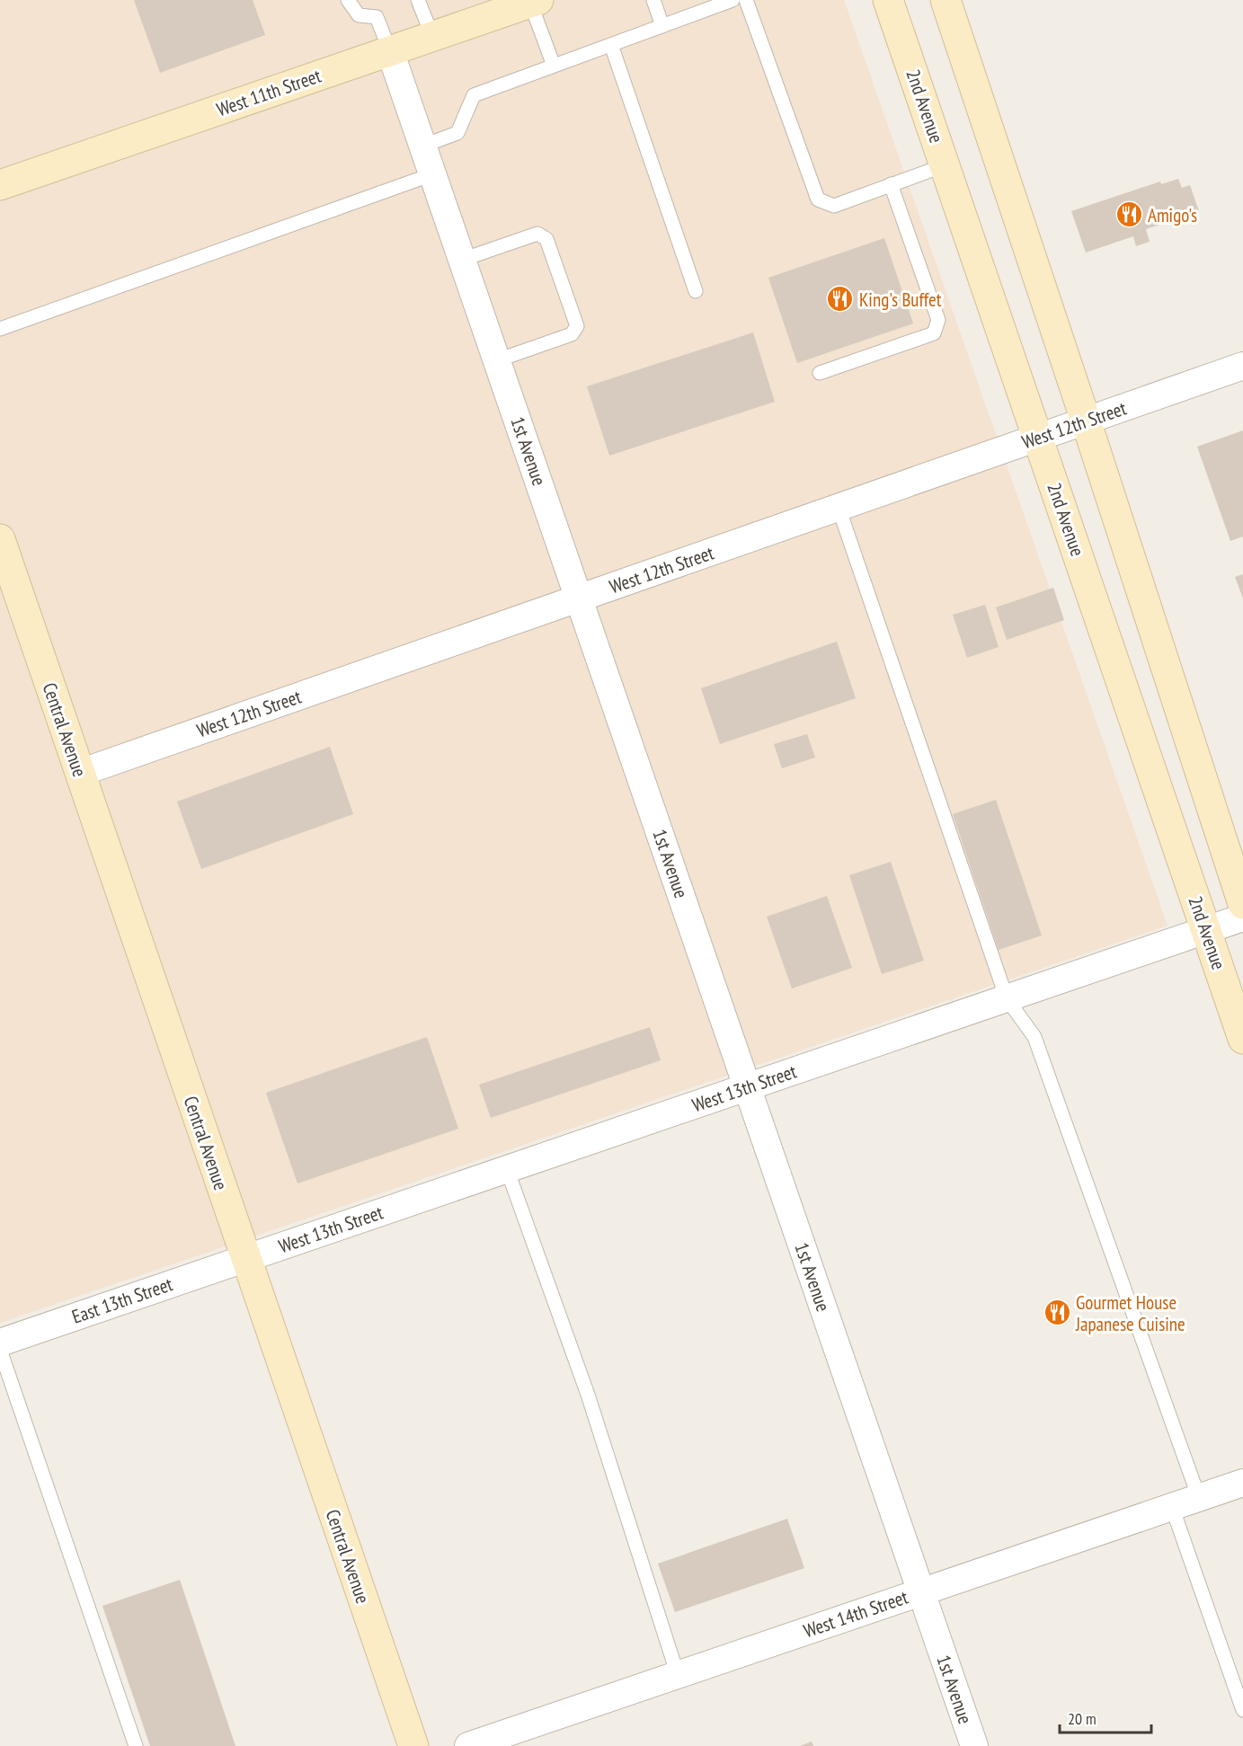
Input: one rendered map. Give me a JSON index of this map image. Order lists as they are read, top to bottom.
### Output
{
  "streets": {
    "main road": ["West 11th Street", "2nd Avenue", "Central Avenue"],
    "street": [
      "West 12th Street",
      "1st Avenue",
      "West 13th Street",
      "East 13th Street",
      "West 14th Street"
    ]
  },
  "crossings": [
    ["West 11th Street", "1st Avenue"],
    ["2nd Avenue", "West 12th Street"],
    ["2nd Avenue", "West 13th Street"],
    ["West 12th Street", "1st Avenue"],
    ["West 12th Street", "Central Avenue"],
    ["1st Avenue", "West 13th Street"],
    ["1st Avenue", "West 14th Street"],
    ["Central Avenue", "West 13th Street"],
    ["Central Avenue", "East 13th Street"],
    ["West 13th Street", "East 13th Street"]
  ],
  "places": {
    "restaurant": ["Amigo's", "King's Buffet", "Gourmet House Japanese Cuisine"]
  },
  "scale_bar": "20 m"
}
